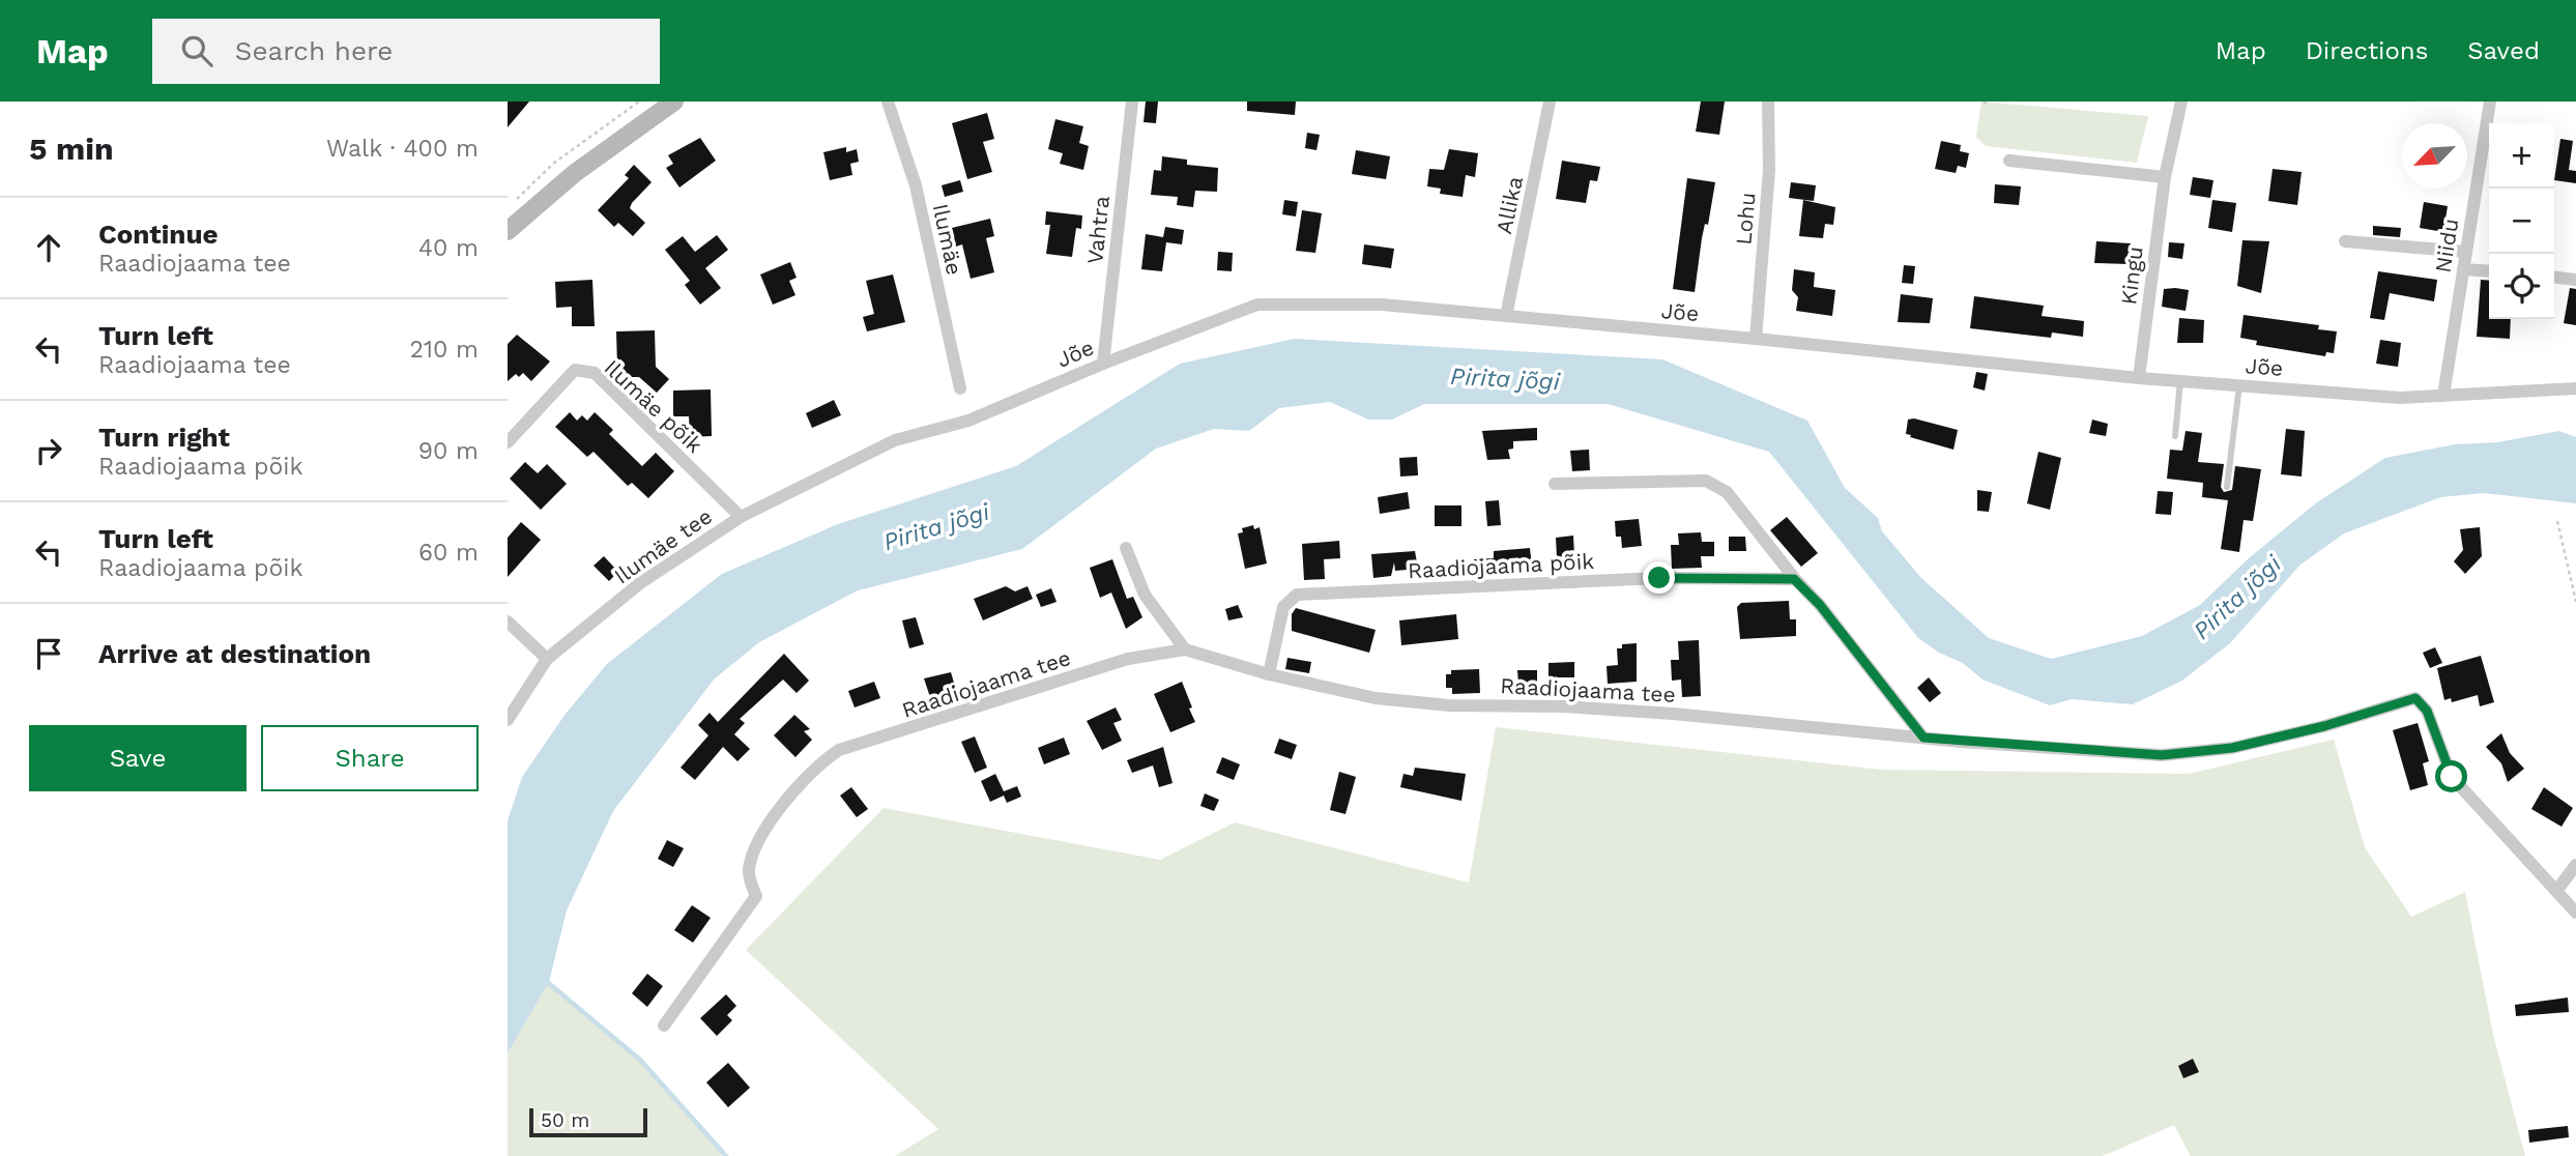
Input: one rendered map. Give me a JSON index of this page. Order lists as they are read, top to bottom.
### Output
{
  "streets": {
    "street": [
      "Allika",
      "Lohu",
      "Vahtra",
      "Ilumäe",
      "Niidu",
      "Kingu",
      "Jõe",
      "Ilumäe põik",
      "Ilumäe tee",
      "Raadiojaama põik",
      "Raadiojaama tee"
    ]
  },
  "crossings": [
    ["Allika", "Jõe"],
    ["Lohu", "Jõe"],
    ["Vahtra", "Jõe"],
    ["Niidu", "Jõe"],
    ["Kingu", "Jõe"],
    ["Jõe", "Ilumäe tee"],
    ["Ilumäe põik", "Ilumäe tee"],
    ["Raadiojaama põik", "Raadiojaama tee"]
  ],
  "water": ["Pirita jõgi"],
  "scale_bar": "50 m",
  "north": "bottom left",
  "page": {
    "header": "Map",
    "search": "Search here",
    "nav": ["Map", "Directions", "Saved"],
    "heading": ["5 min", "Walk · 400 m"],
    "map_buttons": ["+", "−"],
    "list": [
      ["Continue", "Raadiojaama tee", "40 m"],
      ["Turn left", "Raadiojaama tee", "210 m"],
      ["Turn right", "Raadiojaama põik", "90 m"],
      ["Turn left", "Raadiojaama põik", "60 m"],
      "Arrive at destination"
    ],
    "buttons": ["Save", "Share"],
    "scale": "50 m"
  }
}
